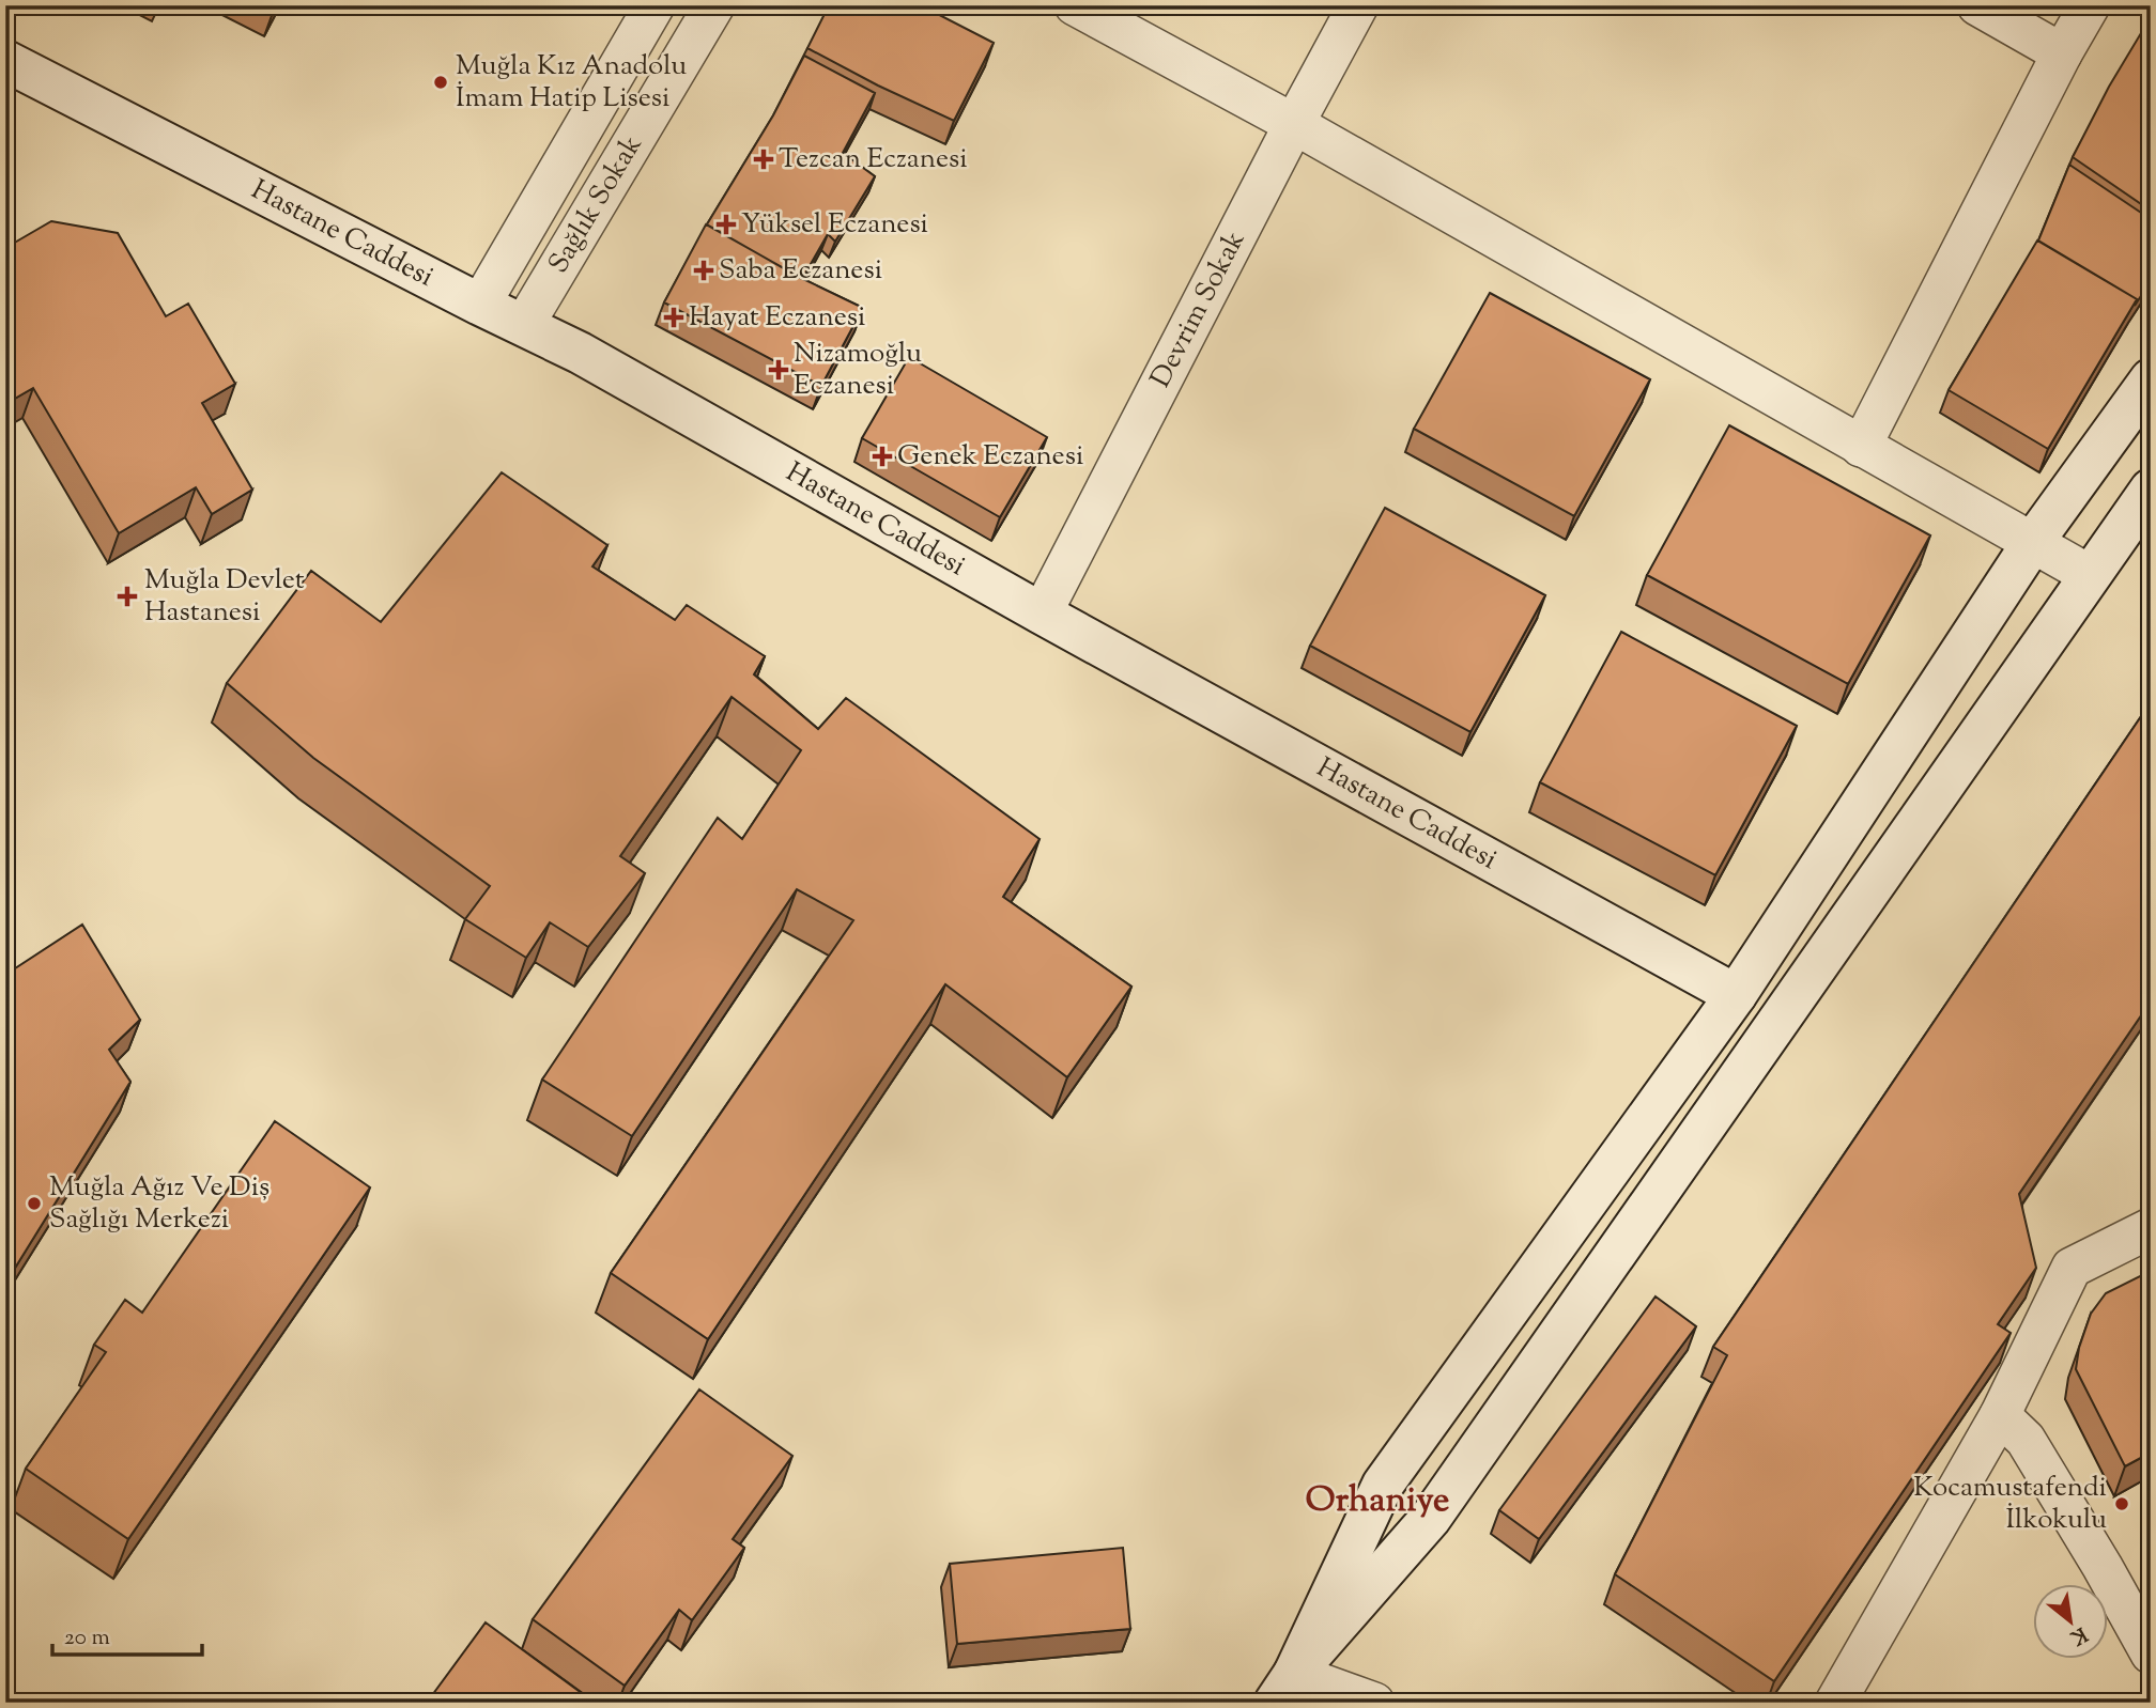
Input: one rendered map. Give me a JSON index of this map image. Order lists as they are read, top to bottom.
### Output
{
  "streets": {
    "main road": ["Hastane Caddesi"],
    "street": ["Sağlık Sokak", "Devrim Sokak"]
  },
  "crossings": [
    ["Sağlık Sokak", "Hastane Caddesi"],
    ["Hastane Caddesi", "Devrim Sokak"]
  ],
  "districts": ["Orhaniye"],
  "places": {
    "other": ["Muğla Kız Anadolu İmam Hatip Lisesi", "Muğla Ağız Ve Diş Sağlığı Merkezi", "Kocamustafendi İlkokulu"],
    "health": [
      "Tezcan Eczanesi",
      "Yüksel Eczanesi",
      "Saba Eczanesi",
      "Hayat Eczanesi",
      "Nizamoğlu Eczanesi",
      "Genek Eczanesi",
      "Muğla Devlet Hastanesi"
    ]
  },
  "scale_bar": "20 m",
  "north": "bottom right"
}
